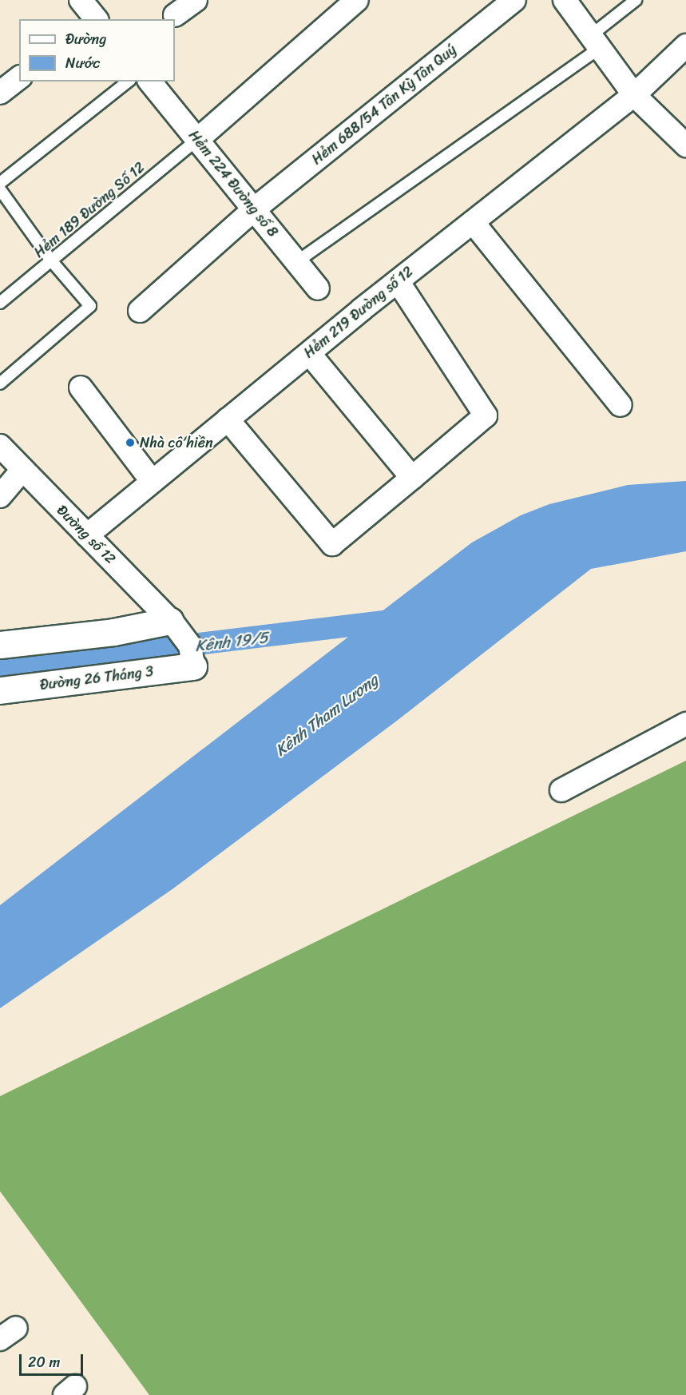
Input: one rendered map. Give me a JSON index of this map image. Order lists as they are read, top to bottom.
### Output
{
  "streets": {
    "street": [
      "Hẻm 688/54 Tân Kỳ Tân Quý",
      "Hẻm 224 Đường số 8",
      "Hẻm 219 Đường số 12",
      "Đường số 12",
      "Đường 26 Tháng 3"
    ],
    "lane": ["Hẻm 189 Đường Số 12"]
  },
  "crossings": [
    ["Hẻm 688/54 Tân Kỳ Tân Quý", "Hẻm 224 Đường số 8"],
    ["Hẻm 224 Đường số 8", "Hẻm 189 Đường Số 12"],
    ["Hẻm 219 Đường số 12", "Đường số 12"],
    ["Đường số 12", "Đường 26 Tháng 3"]
  ],
  "water": ["Kênh 19/5", "Kênh Tham Lương"],
  "places": ["Nhà cô hiền"],
  "legend": ["Đường", "Nước"],
  "scale_bar": "20 m"
}
